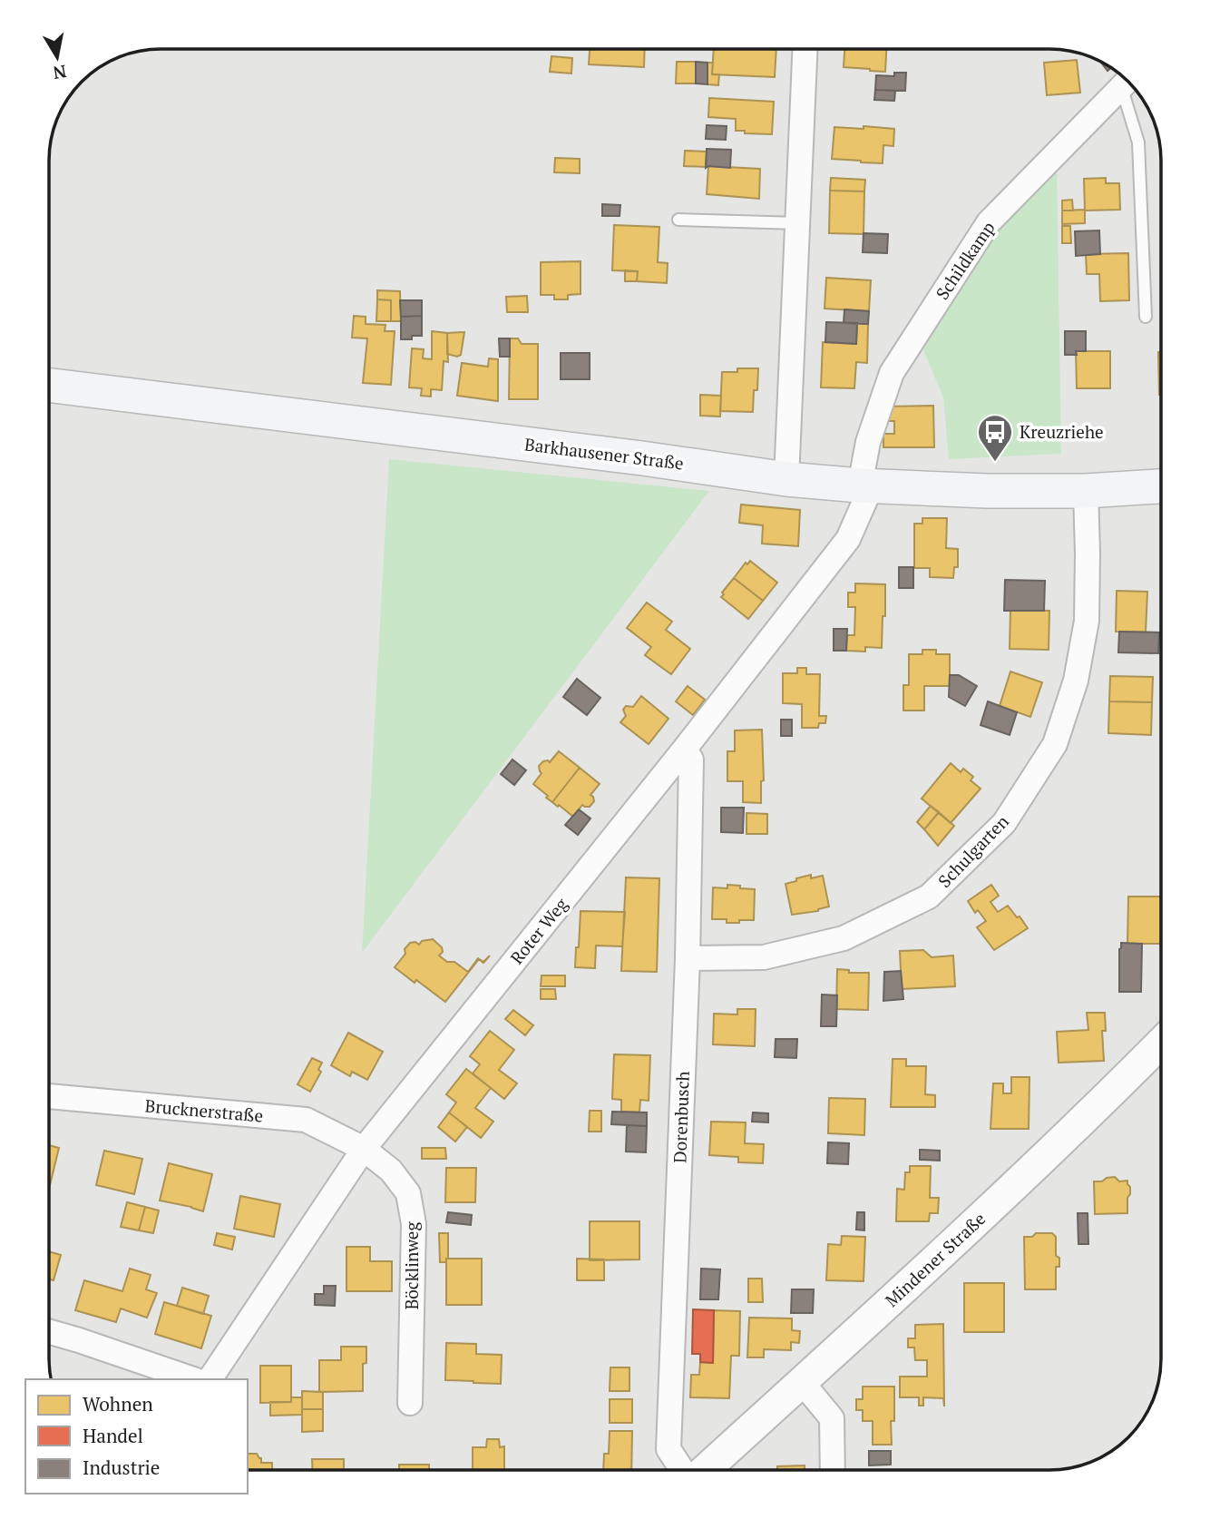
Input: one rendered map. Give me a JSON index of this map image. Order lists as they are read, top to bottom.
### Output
{
  "streets": {
    "main road": ["Barkhausener Straße"],
    "street": [
      "Schildkamp",
      "Schulgarten",
      "Roter Weg",
      "Brucknerstraße",
      "Dorenbusch",
      "Mindener Straße",
      "Böcklinweg"
    ]
  },
  "crossings": [
    ["Schildkamp", "Barkhausener Straße"],
    ["Schildkamp", "Roter Weg"],
    ["Barkhausener Straße", "Schulgarten"],
    ["Barkhausener Straße", "Roter Weg"],
    ["Schulgarten", "Dorenbusch"],
    ["Roter Weg", "Brucknerstraße"],
    ["Roter Weg", "Dorenbusch"],
    ["Roter Weg", "Böcklinweg"],
    ["Brucknerstraße", "Böcklinweg"]
  ],
  "places": {
    "bus stop": ["Kreuzriehe"]
  },
  "legend": ["Wohnen", "Handel", "Industrie"],
  "north": "bottom"
}
